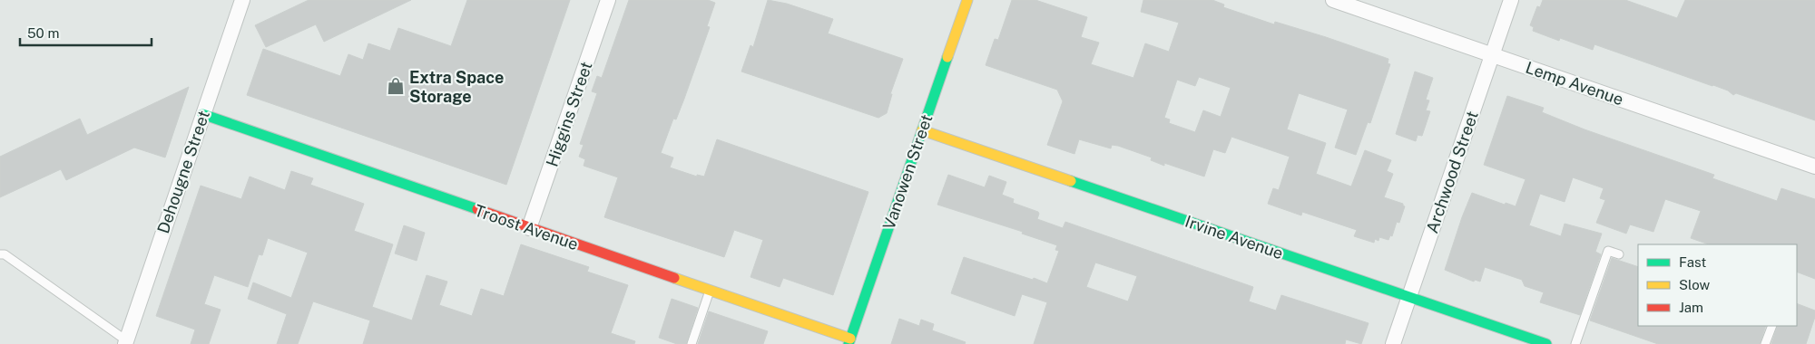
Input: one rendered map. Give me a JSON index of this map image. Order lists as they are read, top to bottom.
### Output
{
  "streets": {
    "street": [
      "Lemp Avenue",
      "Higgins Street",
      "Dehougne Street",
      "Vanowen Street",
      "Archwood Street",
      "Troost Avenue",
      "Irvine Avenue"
    ]
  },
  "crossings": [
    ["Lemp Avenue", "Archwood Street"],
    ["Higgins Street", "Troost Avenue"],
    ["Dehougne Street", "Troost Avenue"],
    ["Vanowen Street", "Troost Avenue"],
    ["Vanowen Street", "Irvine Avenue"],
    ["Archwood Street", "Irvine Avenue"]
  ],
  "places": {
    "shop": ["Extra Space Storage"]
  },
  "legend": ["Fast", "Slow", "Jam"],
  "scale_bar": "50 m"
}
